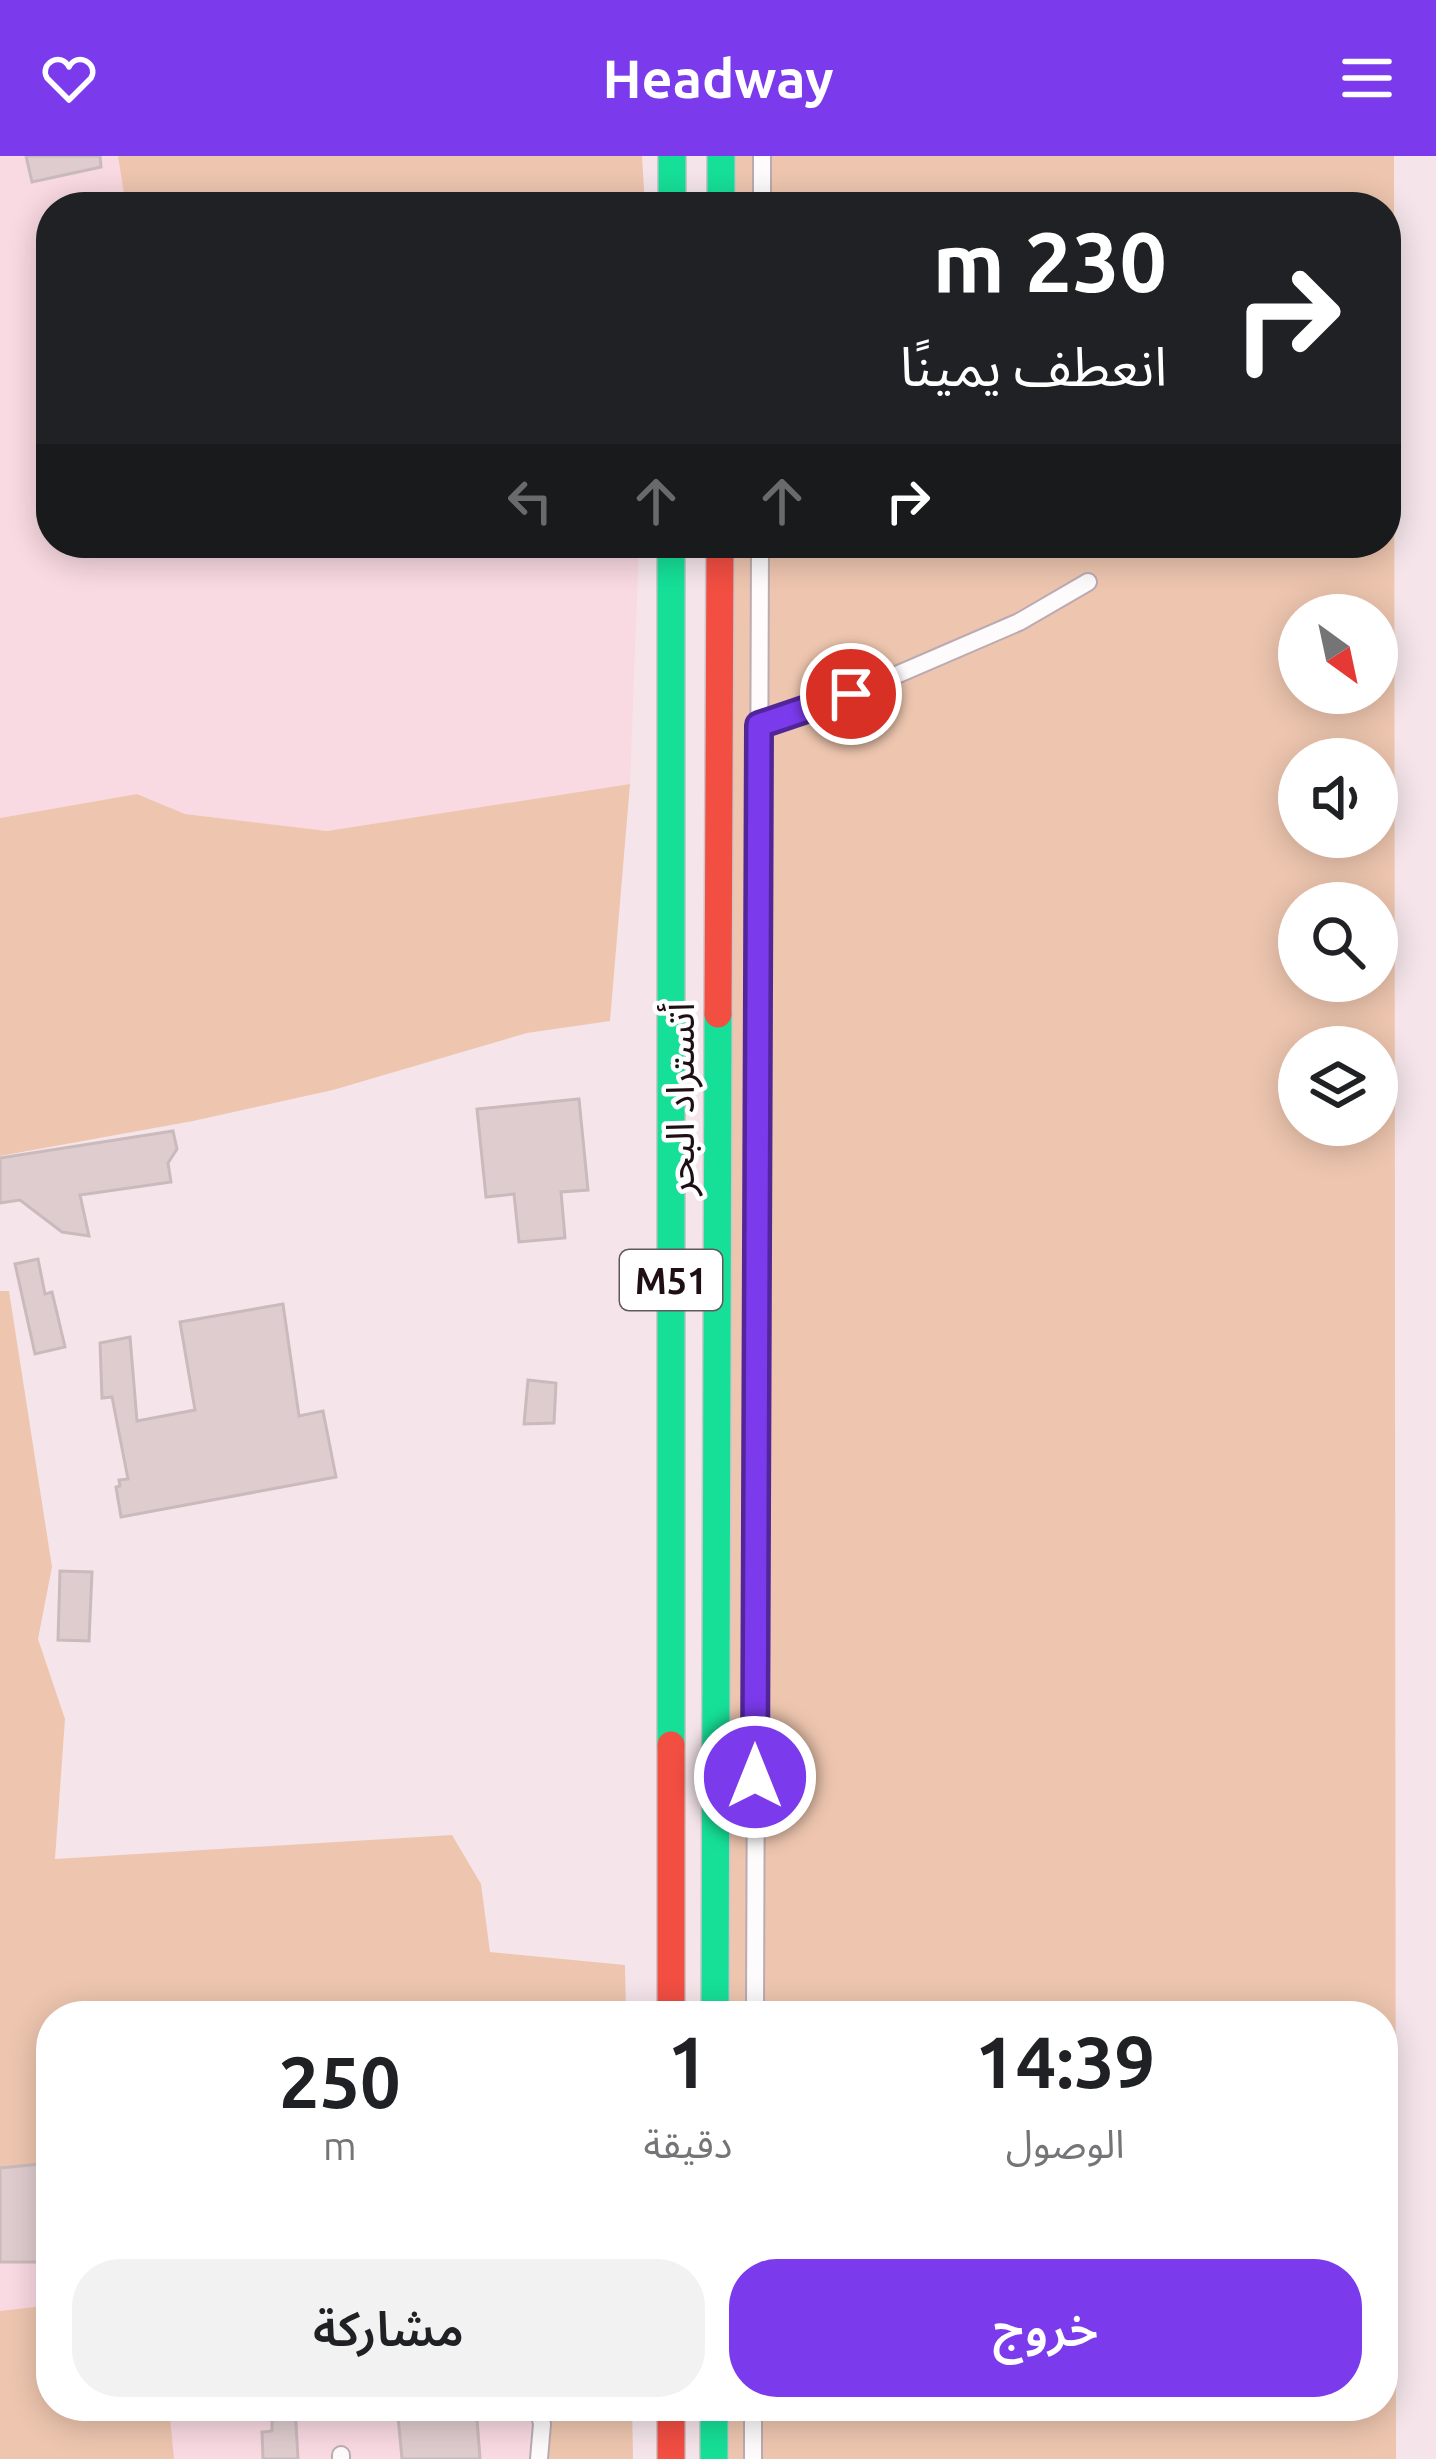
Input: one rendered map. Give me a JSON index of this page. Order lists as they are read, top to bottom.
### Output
{
  "streets": {
    "highway": ["أتستراد البحر", "M51"]
  },
  "north": "bottom right",
  "page": {
    "header": "Headway",
    "turn": ["230 m", "انعطف يمينًا"],
    "eta": [
      "14:39",
      "الوصول",
      "1",
      "دقيقة",
      "250",
      "m"
    ],
    "buttons": ["خروج", "مشاركة"]
  }
}
